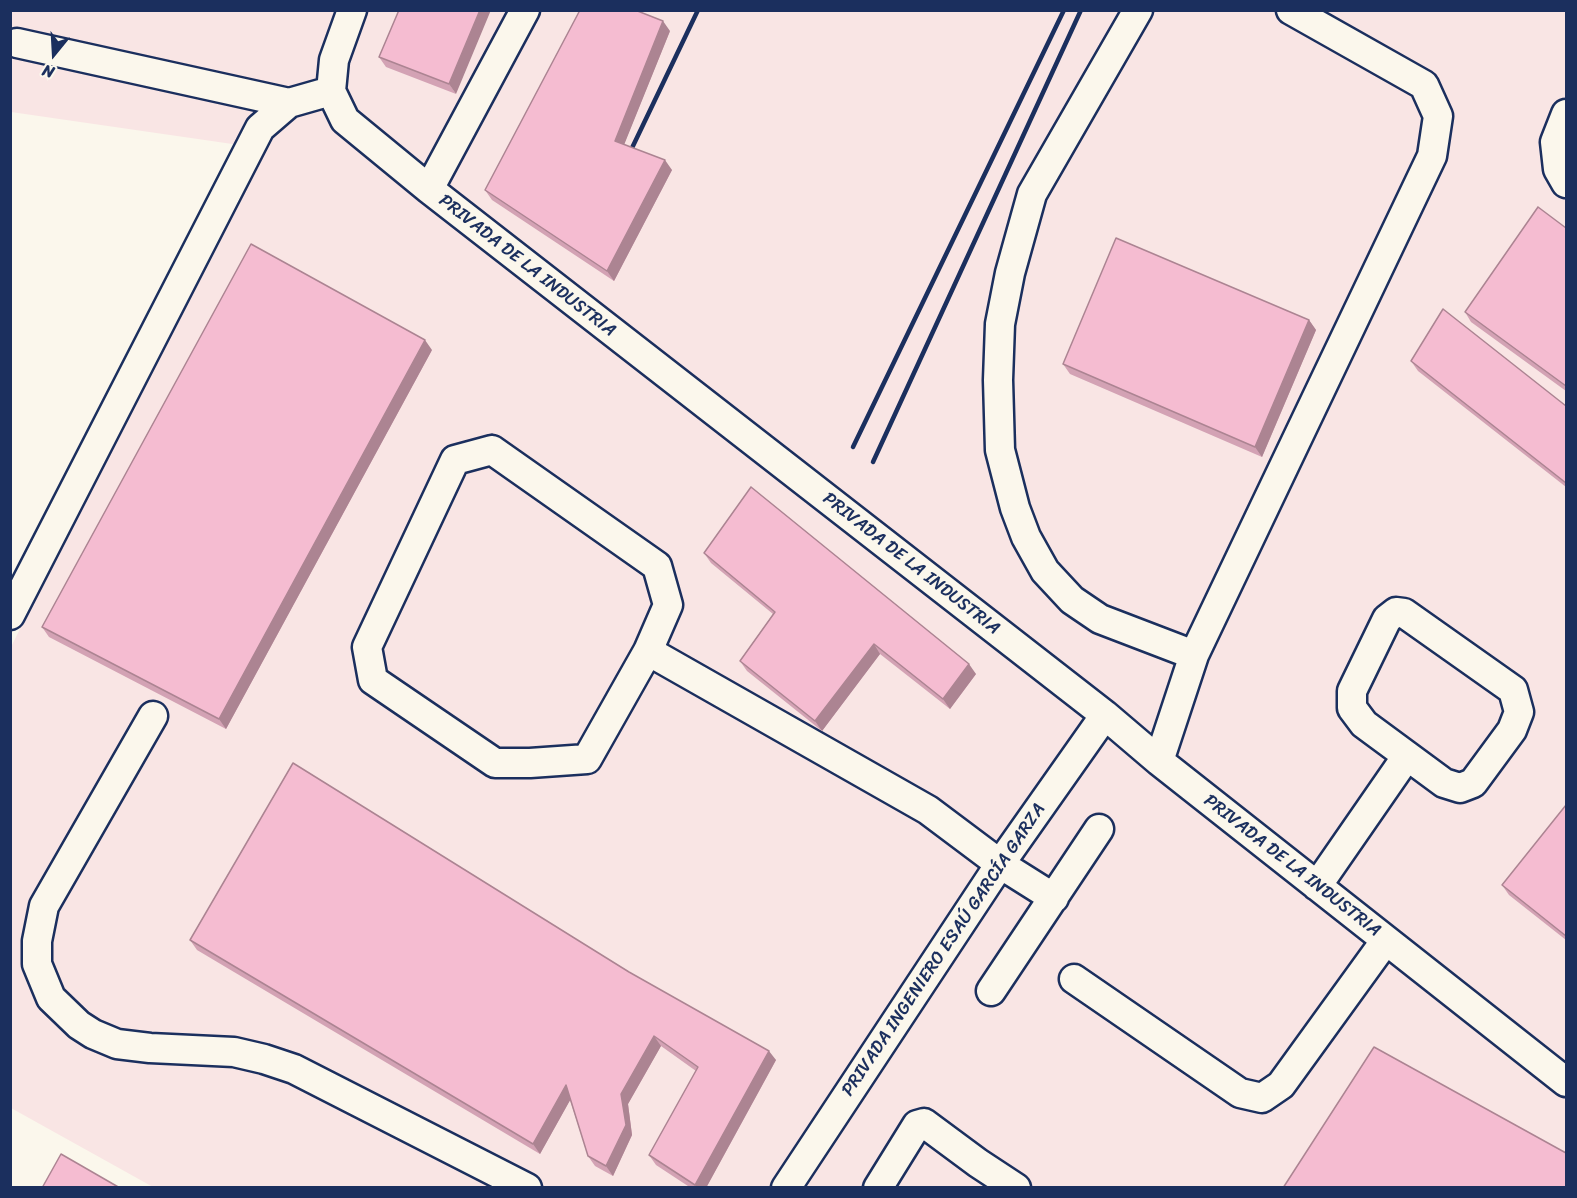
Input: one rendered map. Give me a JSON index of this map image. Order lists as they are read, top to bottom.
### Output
{
  "streets": {
    "street": ["PRIVADA DE LA INDUSTRIA", "PRIVADA INGENIERO ESAÚ GARCÍA GARZA"]
  },
  "crossings": [
    ["PRIVADA DE LA INDUSTRIA", "PRIVADA INGENIERO ESAÚ GARCÍA GARZA"]
  ],
  "north": "bottom"
}
